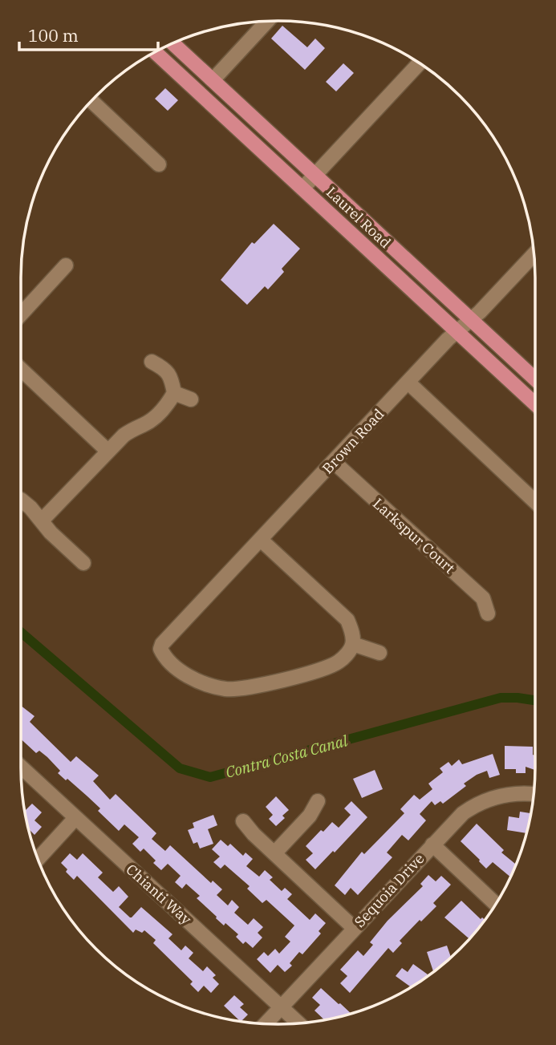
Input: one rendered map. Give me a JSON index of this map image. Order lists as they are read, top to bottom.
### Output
{
  "streets": {
    "main road": ["Laurel Road"],
    "street": [
      "Brown Road",
      "Larkspur Court",
      "Sequoia Drive",
      "Chianti Way"
    ]
  },
  "crossings": [
    ["Laurel Road", "Brown Road"],
    ["Brown Road", "Larkspur Court"],
    ["Sequoia Drive", "Chianti Way"]
  ],
  "water": ["Contra Costa Canal"],
  "scale_bar": "100 m"
}
